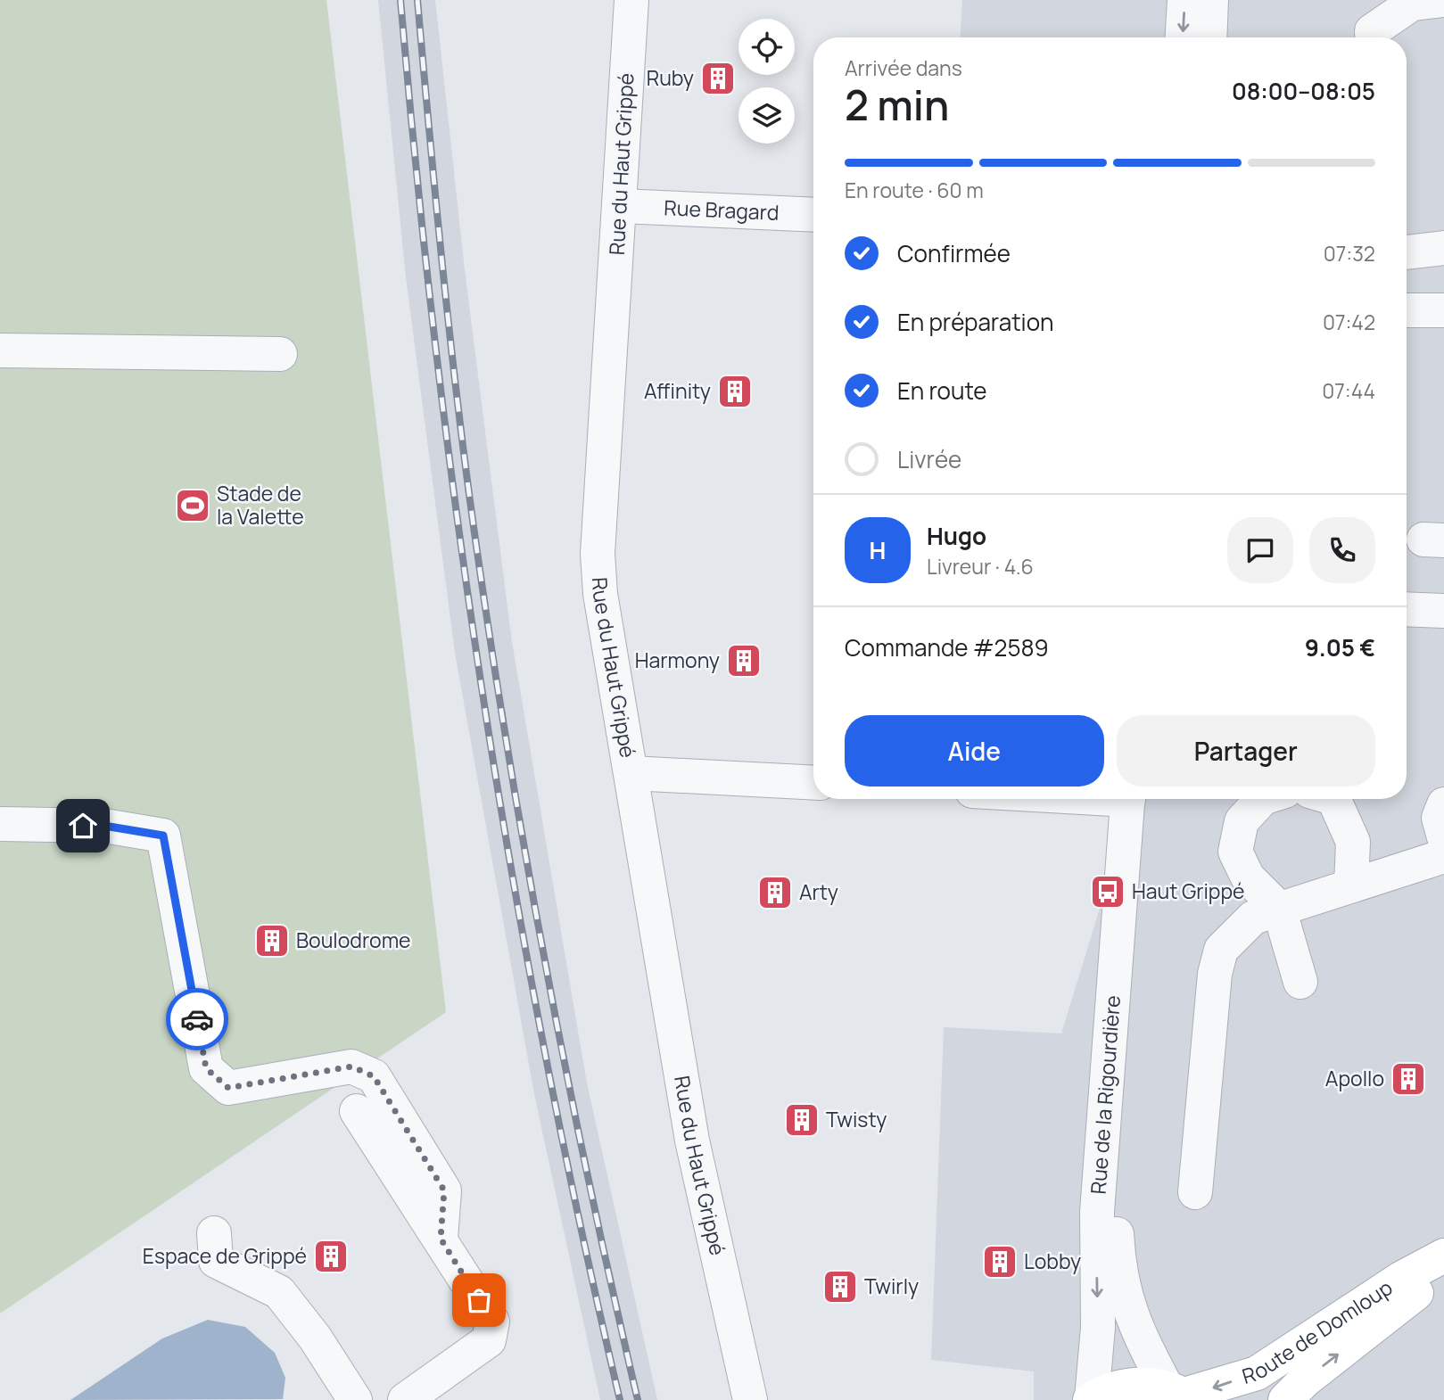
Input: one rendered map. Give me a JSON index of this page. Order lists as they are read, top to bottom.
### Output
{
  "streets": {
    "main road": ["Route de Domloup"],
    "street": ["Rue du Haut Grippé", "Rue Bragard", "Rue de la Rigourdière"]
  },
  "crossings": [
    ["Rue du Haut Grippé", "Rue Bragard"],
    ["Rue de la Rigourdière", "Route de Domloup"]
  ],
  "places": {
    "building": [
      "Ruby",
      "Affinity",
      "Harmony",
      "Arty",
      "Boulodrome",
      "Apollo",
      "Twisty",
      "Espace de Grippé",
      "Lobby",
      "Twirly"
    ],
    "sports": ["Stade de la Valette"],
    "bus stop": ["Haut Grippé"]
  },
  "page": {
    "heading": ["2 min", "Arrivée dans", "08:00–08:05"],
    "panel": [
      "Hugo",
      "Livreur · 4.6",
      "Commande #2589",
      "9.05 €"
    ],
    "bar": "En route · 60 m",
    "list": [
      ["Confirmée", "07:32"],
      ["En préparation", "07:42"],
      ["En route", "07:44"],
      "Livrée"
    ],
    "round": "H",
    "buttons": ["Aide", "Partager"]
  }
}
